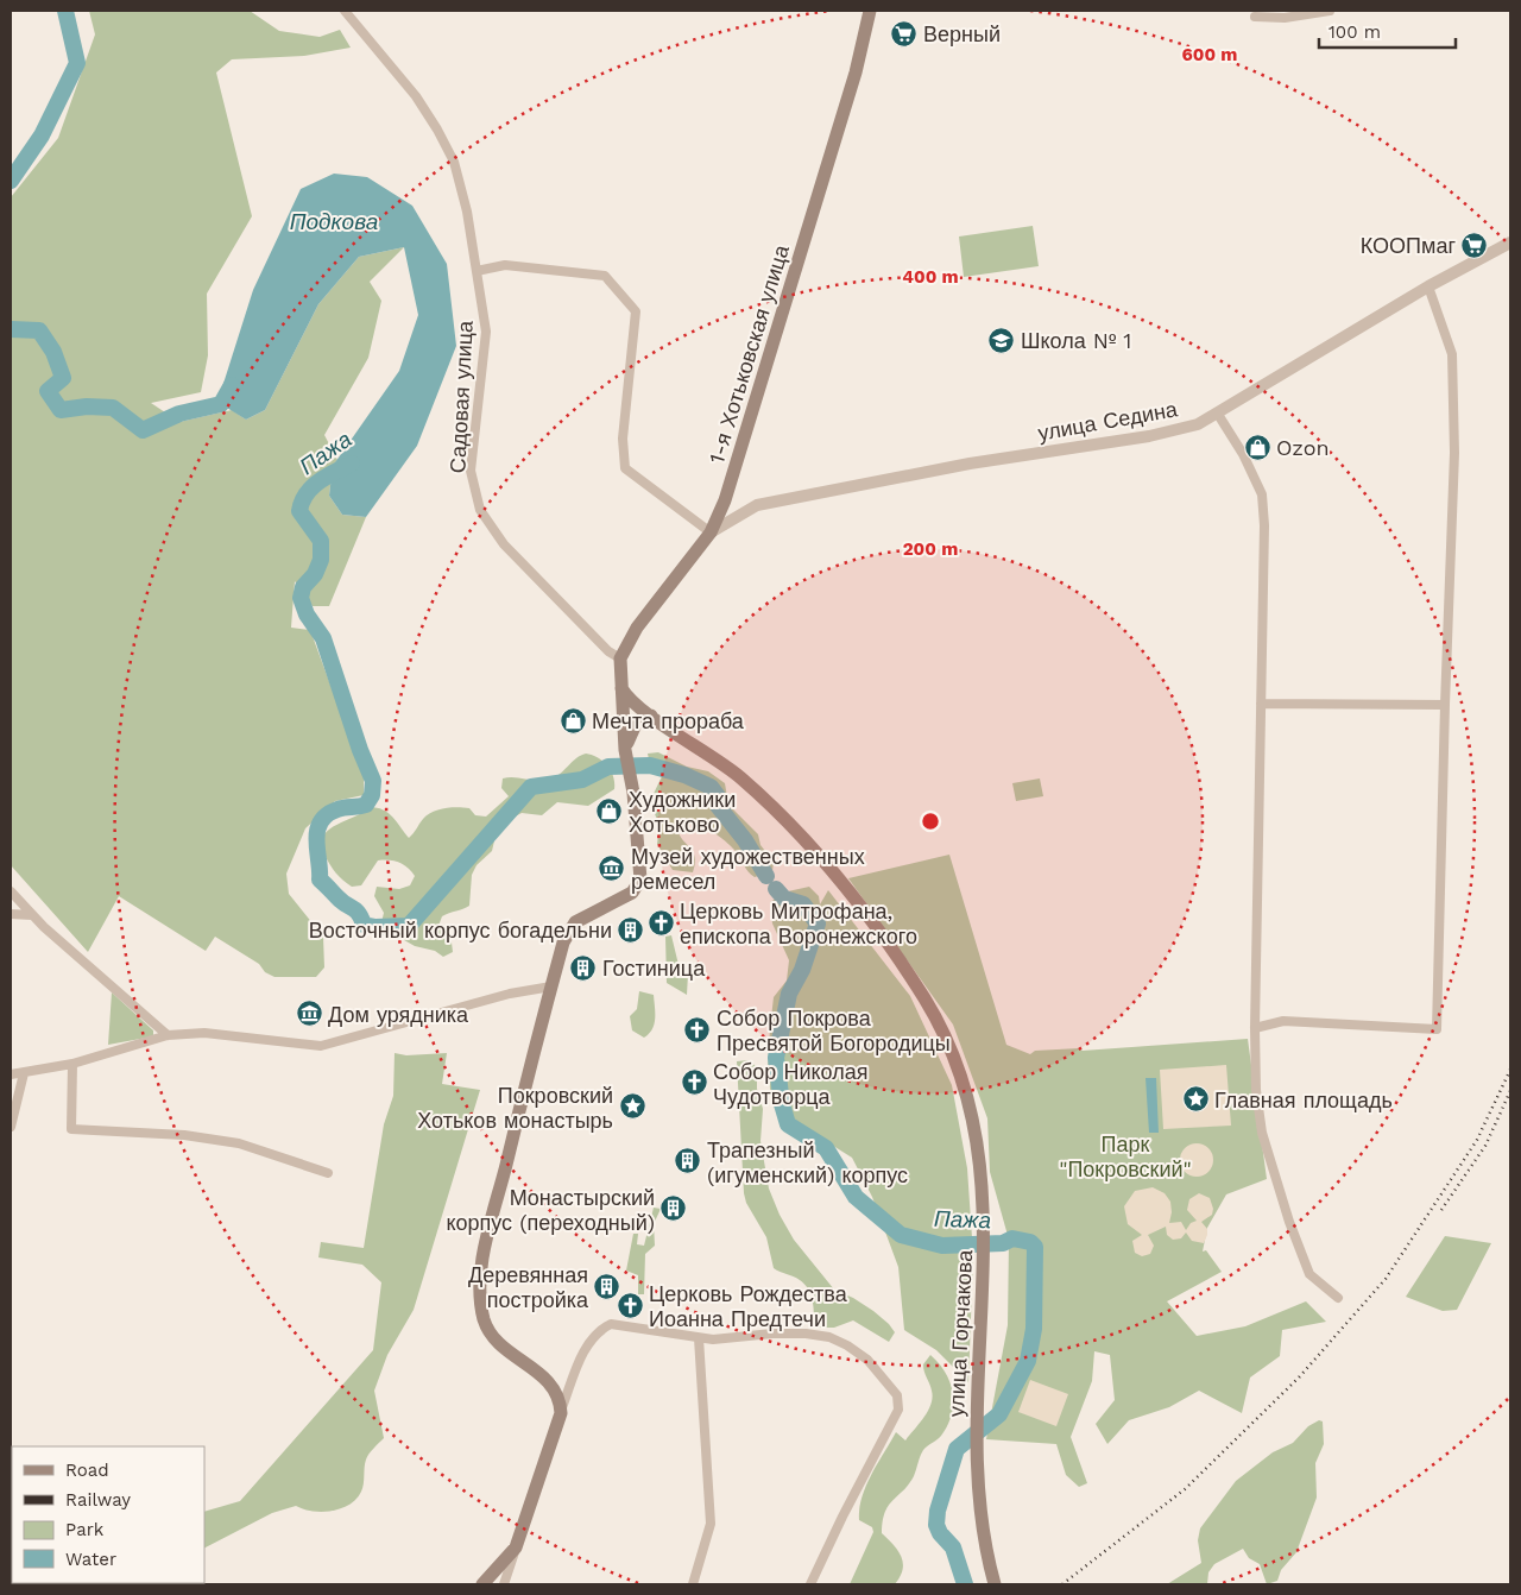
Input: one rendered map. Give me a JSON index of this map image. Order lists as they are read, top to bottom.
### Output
{
  "streets": {
    "main road": ["1-я Хотьковская улица", "улица Горчакова"],
    "street": ["Садовая улица", "улица Седина"]
  },
  "crossings": [
    ["1-я Хотьковская улица", "Садовая улица"],
    ["1-я Хотьковская улица", "улица Седина"],
    ["1-я Хотьковская улица", "улица Горчакова"]
  ],
  "water": ["Подкова", "Пажа"],
  "parks": ["Парк \"Покровский\""],
  "places": {
    "supermarket": ["Верный", "КООПмаг"],
    "school or university": ["Школа № 1"],
    "shop": ["Ozon", "Мечта прораба", "Художники Хотьково"],
    "museum": ["Музей художественных ремесел", "Дом урядника"],
    "church": [
      "Церковь Митрофана, епископа Воронежского",
      "Собор Покрова Пресвятой Богородицы",
      "Собор Николая Чудотворца",
      "Церковь Рождества Иоанна Предтечи"
    ],
    "building": [
      "Восточный корпус богадельни",
      "Гостиница",
      "Трапезный (игуменский) корпус",
      "Монастырский корпус (переходный)",
      "Деревянная постройка"
    ],
    "place": ["Главная площадь", "Покровский Хотьков монастырь"]
  },
  "legend": [
    "Road",
    "Railway",
    "Park",
    "Water"
  ],
  "scale_bar": "100 m",
  "rings": ["600 m", "400 m", "200 m"]
}
